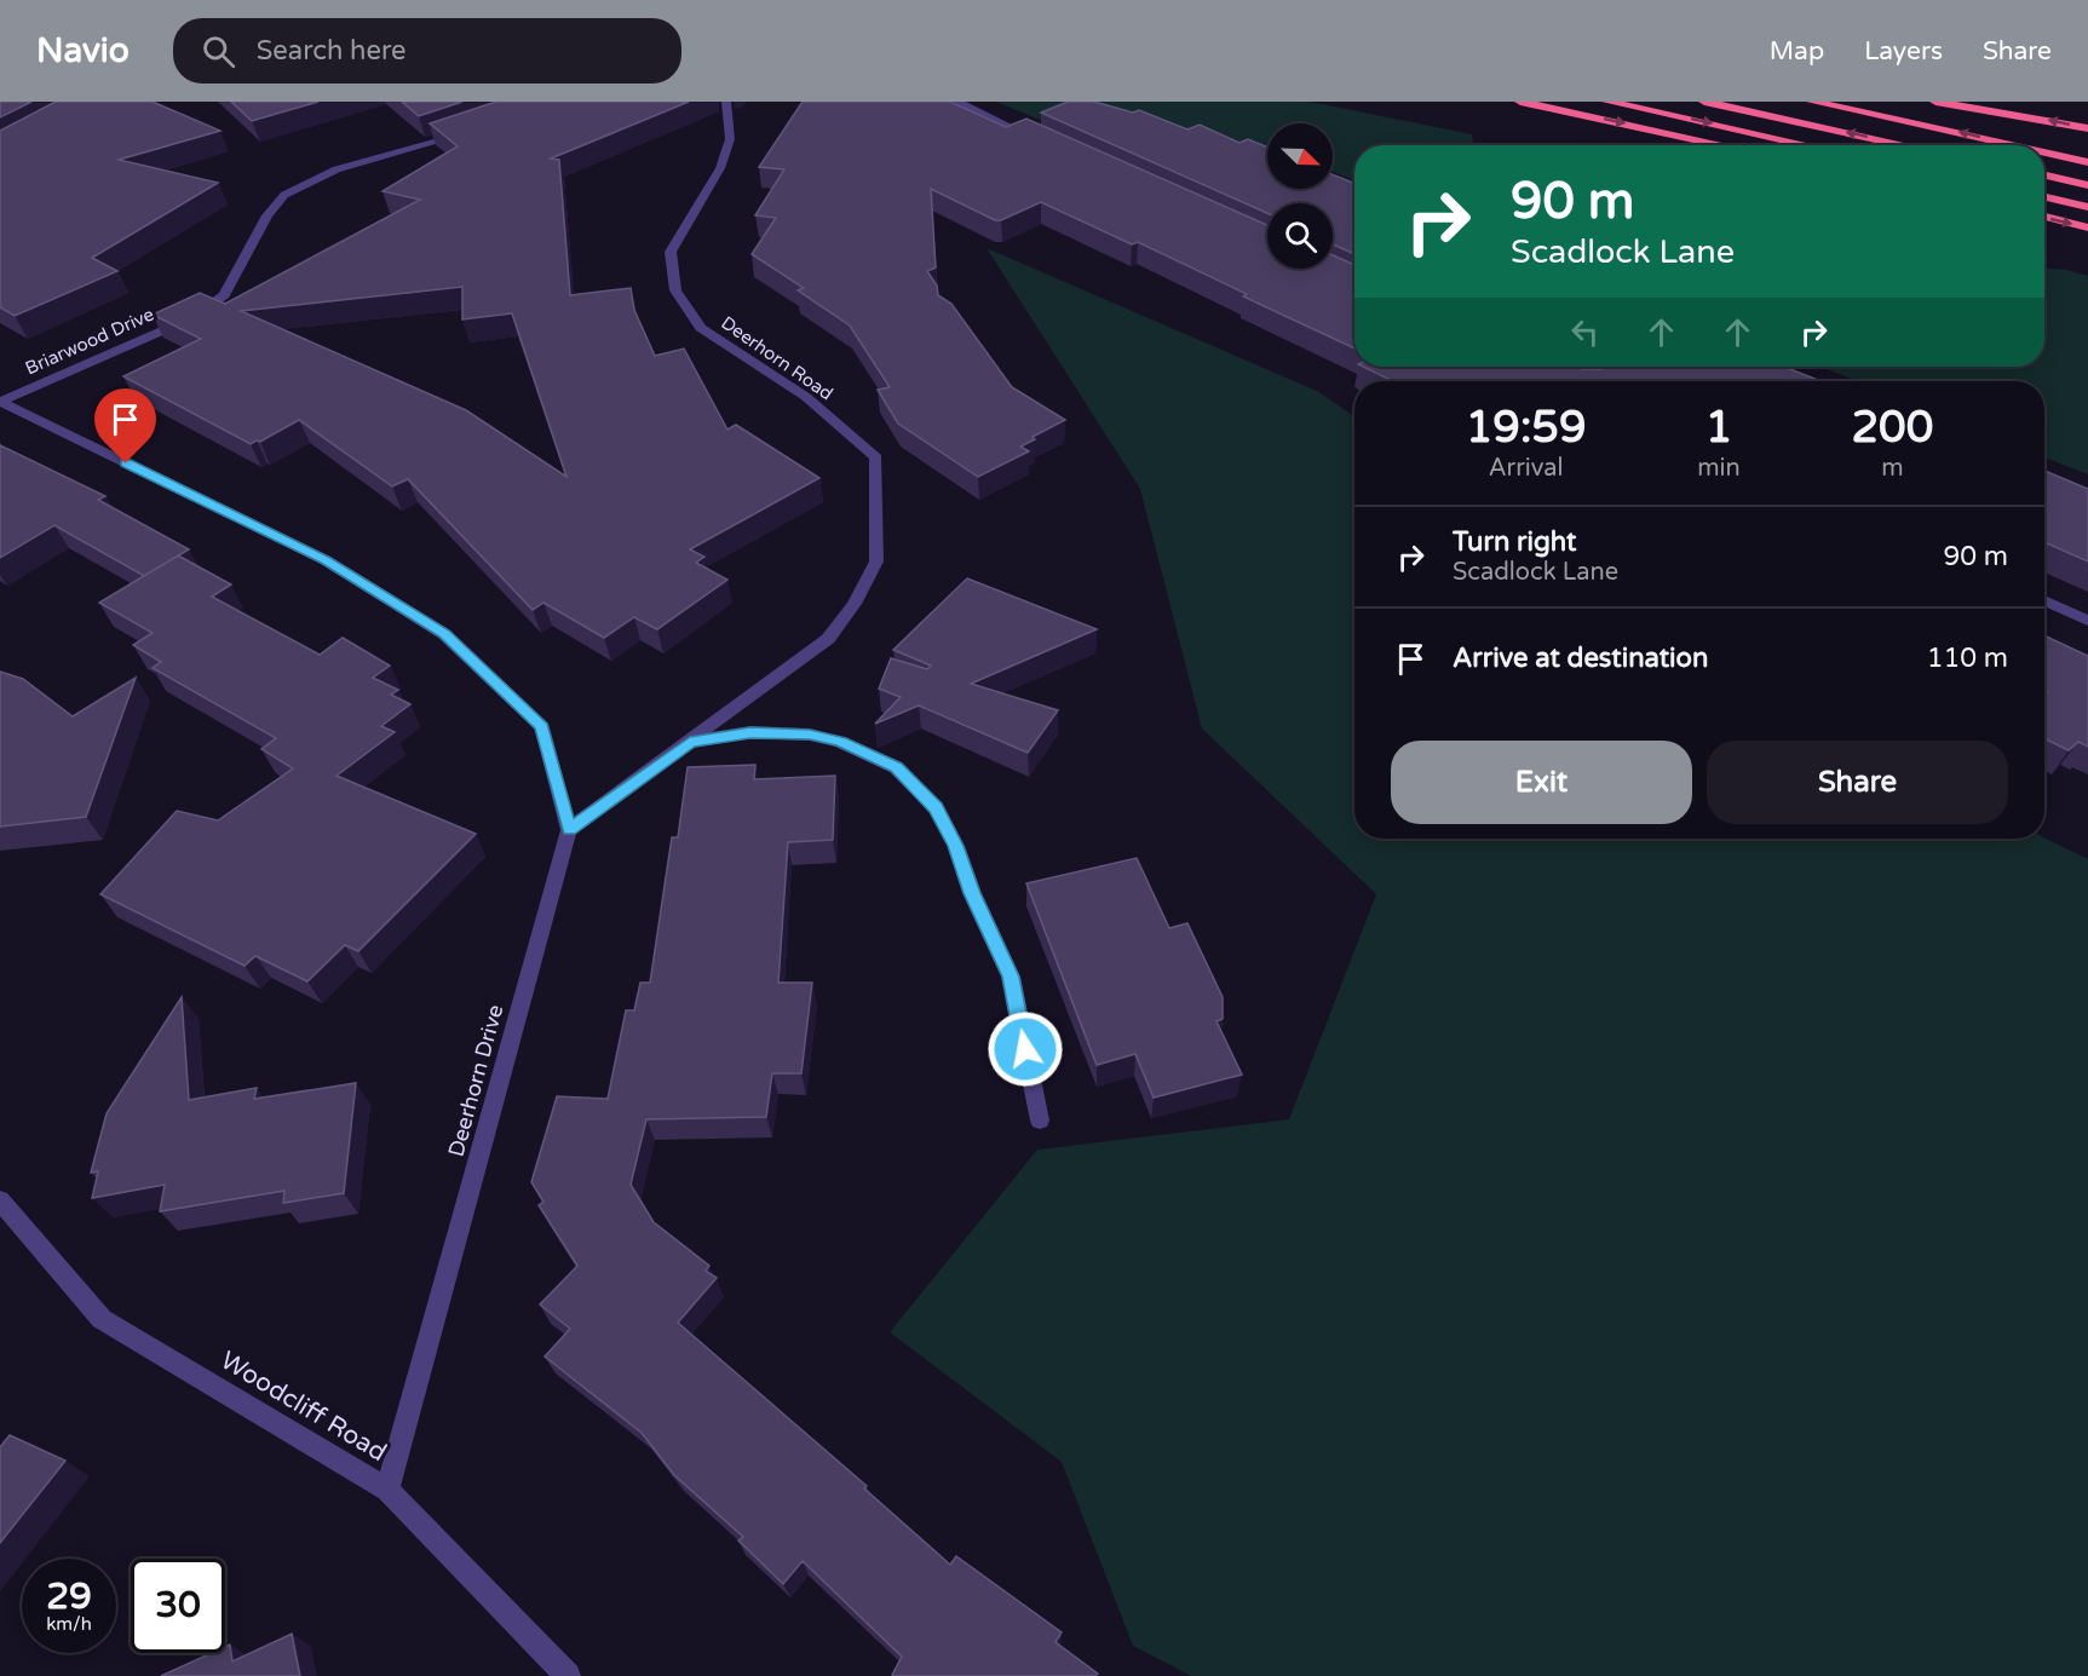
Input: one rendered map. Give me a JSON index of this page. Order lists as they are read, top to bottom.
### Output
{
  "streets": {
    "street": [
      "Briarwood Drive",
      "Deerhorn Road",
      "Deerhorn Drive",
      "Woodcliff Road"
    ]
  },
  "crossings": [
    ["Deerhorn Drive", "Woodcliff Road"]
  ],
  "north": "bottom right",
  "page": {
    "header": "Navio",
    "search": "Search here",
    "nav": ["Map", "Layers", "Share"],
    "turn": ["90 m", "Scadlock Lane"],
    "eta": [
      "19:59",
      "Arrival",
      "1",
      "min",
      "200",
      "m"
    ],
    "list": [
      {
        "name": "Turn right",
        "note": "Scadlock Lane",
        "value": "90 m"
      },
      {
        "name": "Arrive at destination",
        "value": "110 m"
      }
    ],
    "buttons": ["Exit", "Share"],
    "speed": "29 km/h",
    "limit": "30"
  }
}
